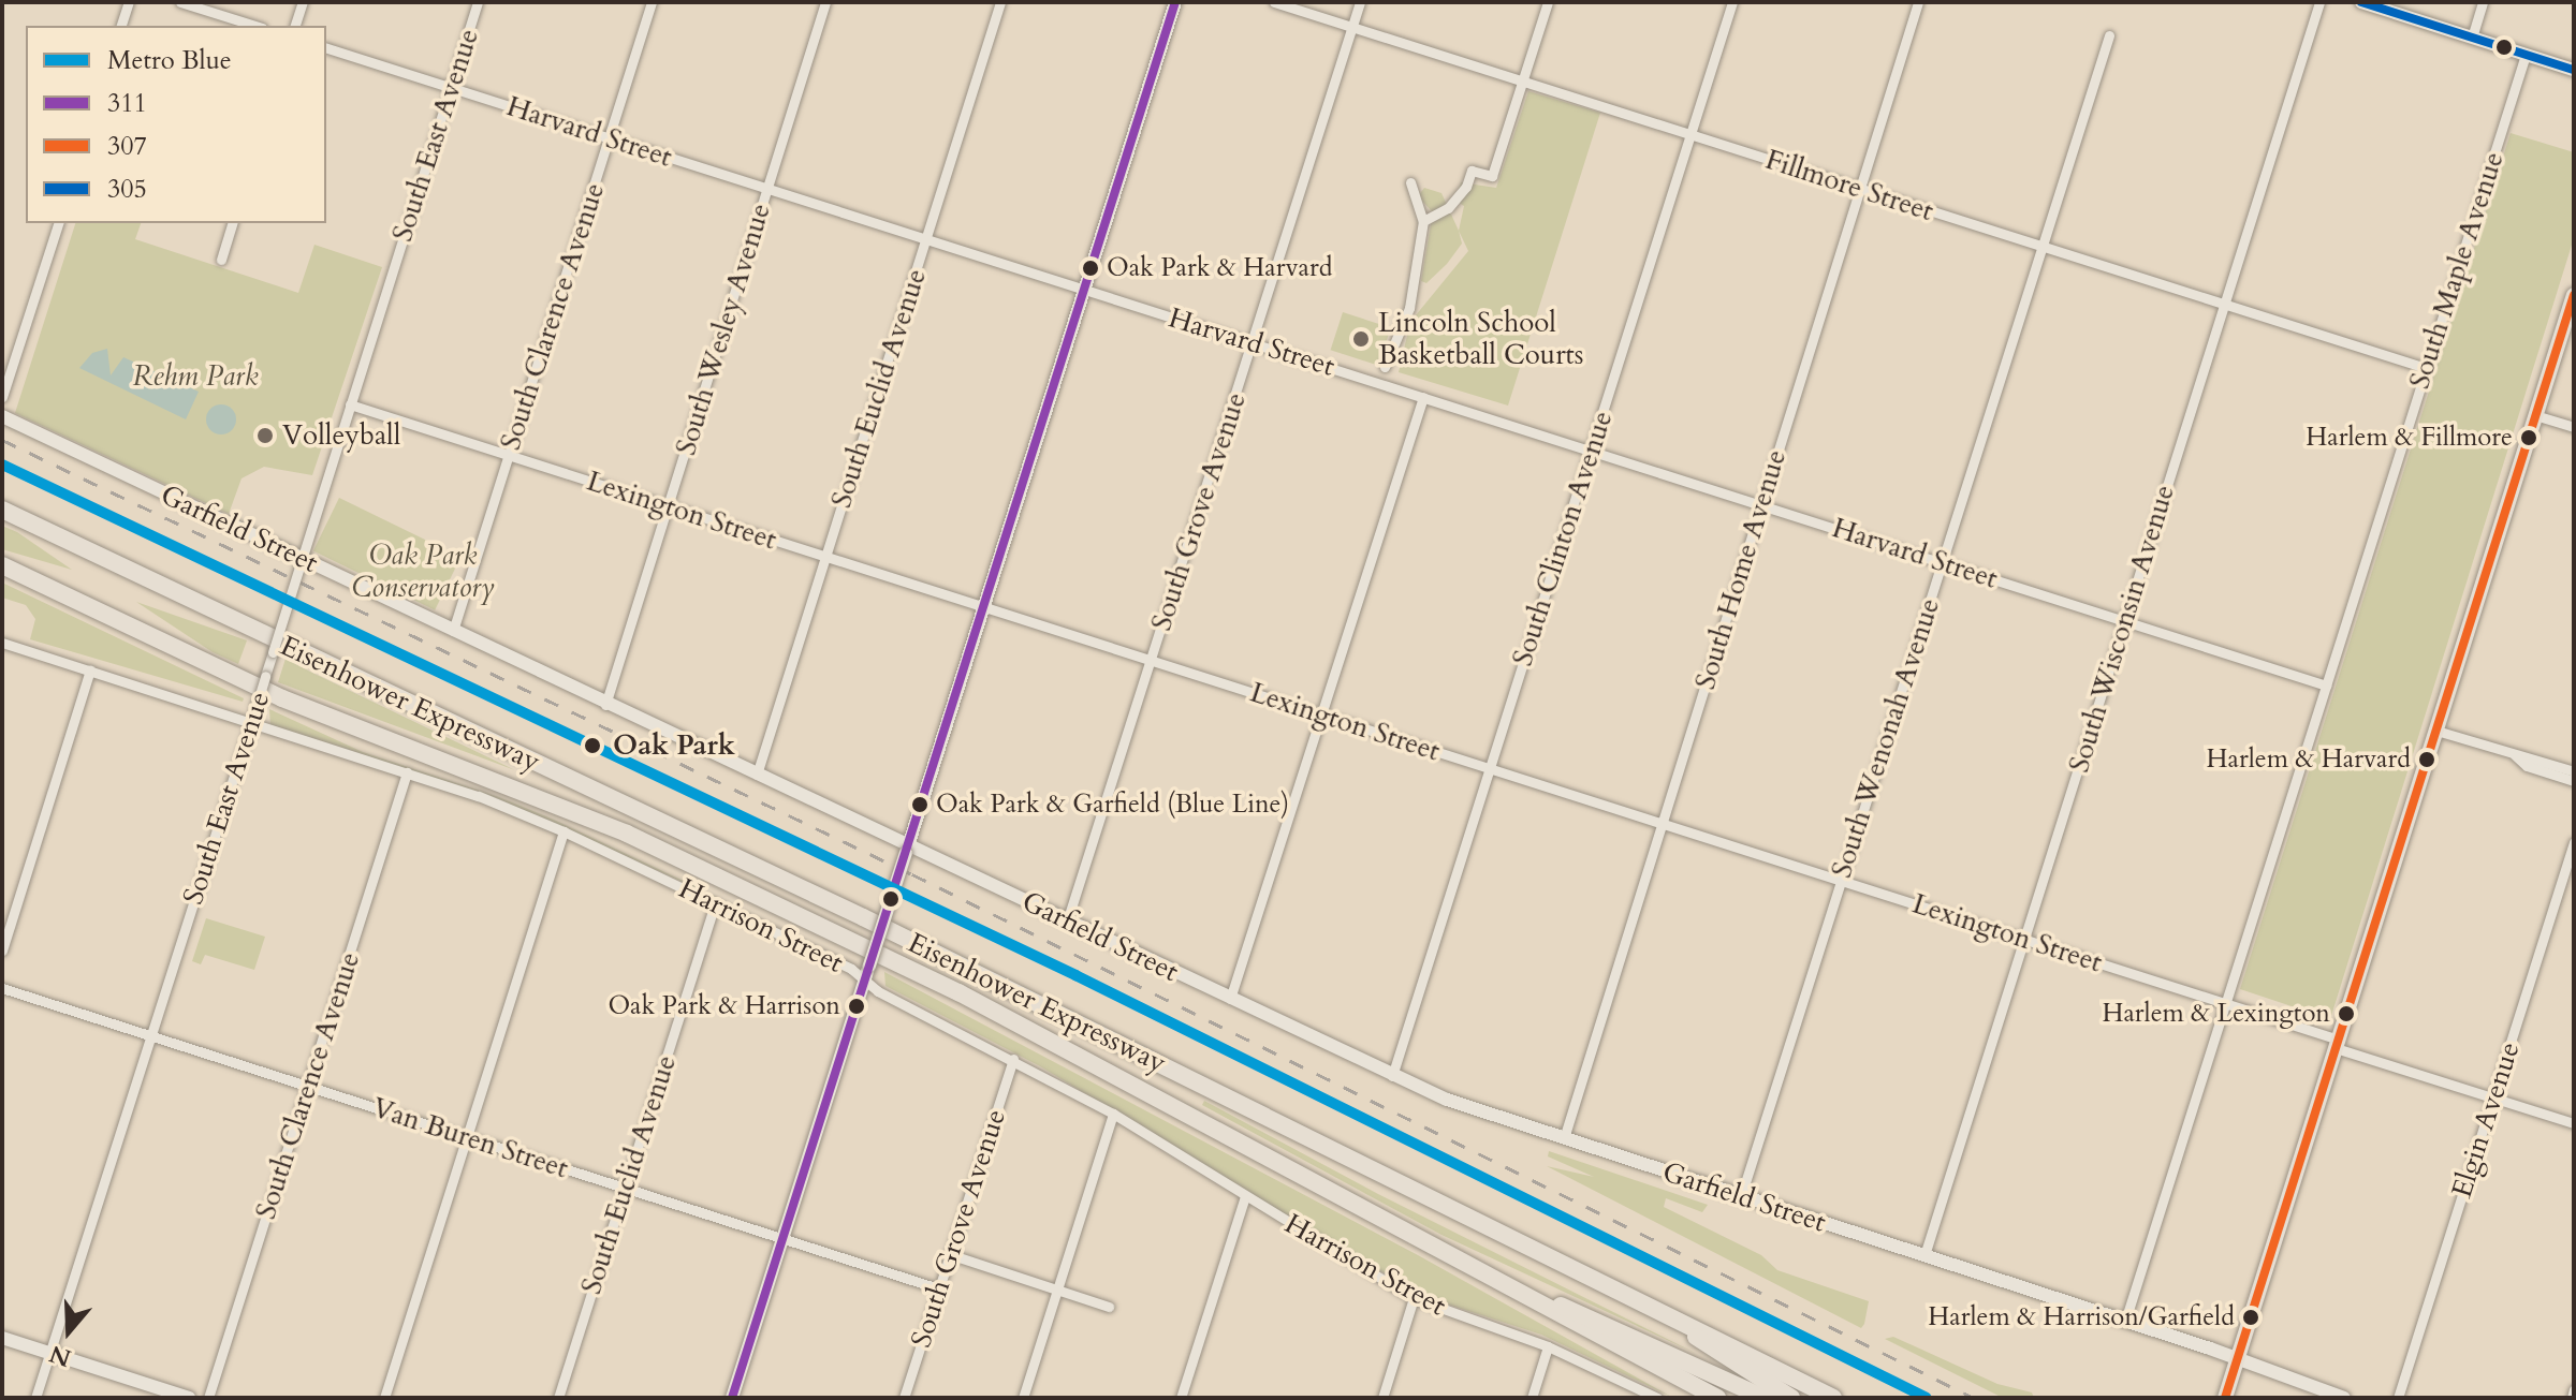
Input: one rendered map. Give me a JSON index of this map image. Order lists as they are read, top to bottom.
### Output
{
  "streets": {
    "highway": ["Eisenhower Expressway"],
    "street": [
      "Harvard Street",
      "South East Avenue",
      "Fillmore Street",
      "South Maple Avenue",
      "South Clarence Avenue",
      "South Wesley Avenue",
      "South Euclid Avenue",
      "Lexington Street",
      "South Grove Avenue",
      "Garfield Street",
      "South Clinton Avenue",
      "South Home Avenue",
      "South Wisconsin Avenue",
      "South Wenonah Avenue",
      "Harrison Street",
      "Elgin Avenue",
      "Van Buren Street"
    ]
  },
  "crossings": [
    ["Harvard Street", "South East Avenue"],
    ["Harvard Street", "South Maple Avenue"],
    ["Harvard Street", "South Clarence Avenue"],
    ["Harvard Street", "South Wesley Avenue"],
    ["Harvard Street", "South Euclid Avenue"],
    ["Harvard Street", "South Grove Avenue"],
    ["Harvard Street", "South Clinton Avenue"],
    ["Harvard Street", "South Home Avenue"],
    ["Harvard Street", "South Wisconsin Avenue"],
    ["Harvard Street", "South Wenonah Avenue"],
    ["South East Avenue", "Lexington Street"],
    ["South East Avenue", "Garfield Street"],
    ["South East Avenue", "Harrison Street"],
    ["South East Avenue", "Van Buren Street"],
    ["Fillmore Street", "South Maple Avenue"],
    ["Fillmore Street", "South Grove Avenue"],
    ["Fillmore Street", "South Clinton Avenue"],
    ["Fillmore Street", "South Home Avenue"],
    ["Fillmore Street", "South Wisconsin Avenue"],
    ["Fillmore Street", "South Wenonah Avenue"],
    ["South Maple Avenue", "Lexington Street"],
    ["South Maple Avenue", "Garfield Street"],
    ["South Clarence Avenue", "Lexington Street"],
    ["South Clarence Avenue", "Garfield Street"],
    ["South Clarence Avenue", "Harrison Street"],
    ["South Clarence Avenue", "Van Buren Street"],
    ["South Wesley Avenue", "Lexington Street"],
    ["South Wesley Avenue", "Garfield Street"],
    ["South Euclid Avenue", "Lexington Street"],
    ["South Euclid Avenue", "Garfield Street"],
    ["South Euclid Avenue", "Harrison Street"],
    ["South Euclid Avenue", "Van Buren Street"],
    ["Lexington Street", "South Grove Avenue"],
    ["Lexington Street", "South Clinton Avenue"],
    ["Lexington Street", "South Home Avenue"],
    ["Lexington Street", "South Wisconsin Avenue"],
    ["Lexington Street", "South Wenonah Avenue"],
    ["Lexington Street", "Elgin Avenue"],
    ["South Grove Avenue", "Garfield Street"],
    ["South Grove Avenue", "Harrison Street"],
    ["South Grove Avenue", "Van Buren Street"],
    ["Garfield Street", "South Clinton Avenue"],
    ["Garfield Street", "South Home Avenue"],
    ["Garfield Street", "South Wisconsin Avenue"],
    ["Garfield Street", "South Wenonah Avenue"]
  ],
  "parks": ["Rehm Park", "Oak Park Conservatory"],
  "places": [
    "Oak Park & Harvard",
    "Lincoln School Basketball Courts",
    "Volleyball",
    "Harlem & Fillmore",
    "Oak Park",
    "Harlem & Harvard",
    "Oak Park & Garfield (Blue Line)",
    "Oak Park & Harrison",
    "Harlem & Lexington",
    "Harlem & Harrison/Garfield"
  ],
  "lines": [
    "transit line 311",
    "transit line 305",
    "transit line 307",
    "metro line Blue"
  ],
  "legend": [
    "Metro Blue",
    "311",
    "307",
    "305"
  ],
  "north": "bottom"
}
